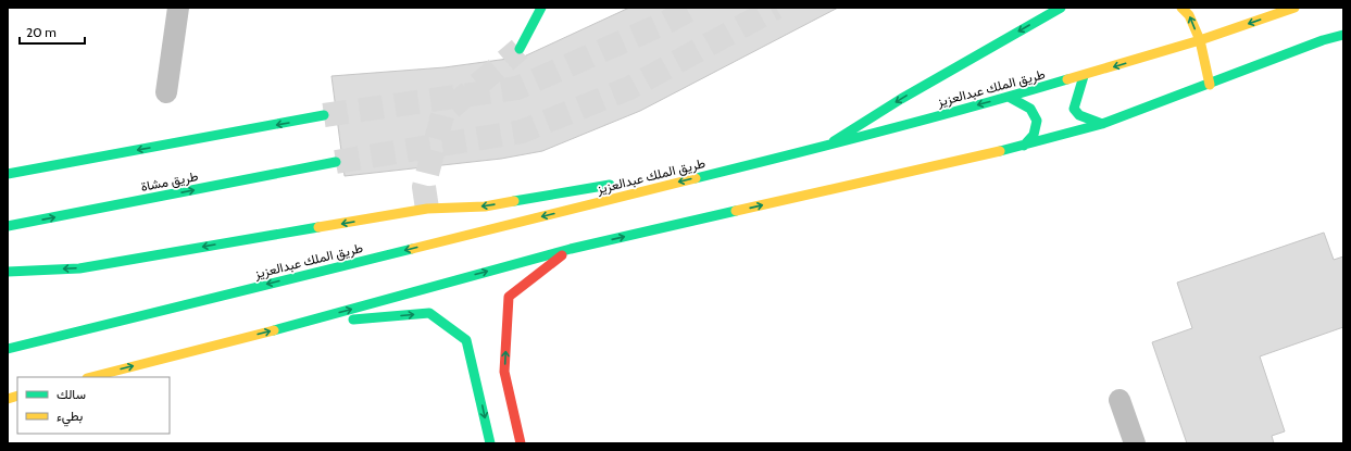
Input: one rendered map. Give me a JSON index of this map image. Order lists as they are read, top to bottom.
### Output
{
  "streets": {
    "main road": ["طريق الملك عبدالعزيز", "طريق مشاة"]
  },
  "legend": ["سالك", "بطيء"],
  "scale_bar": "20 m"
}
